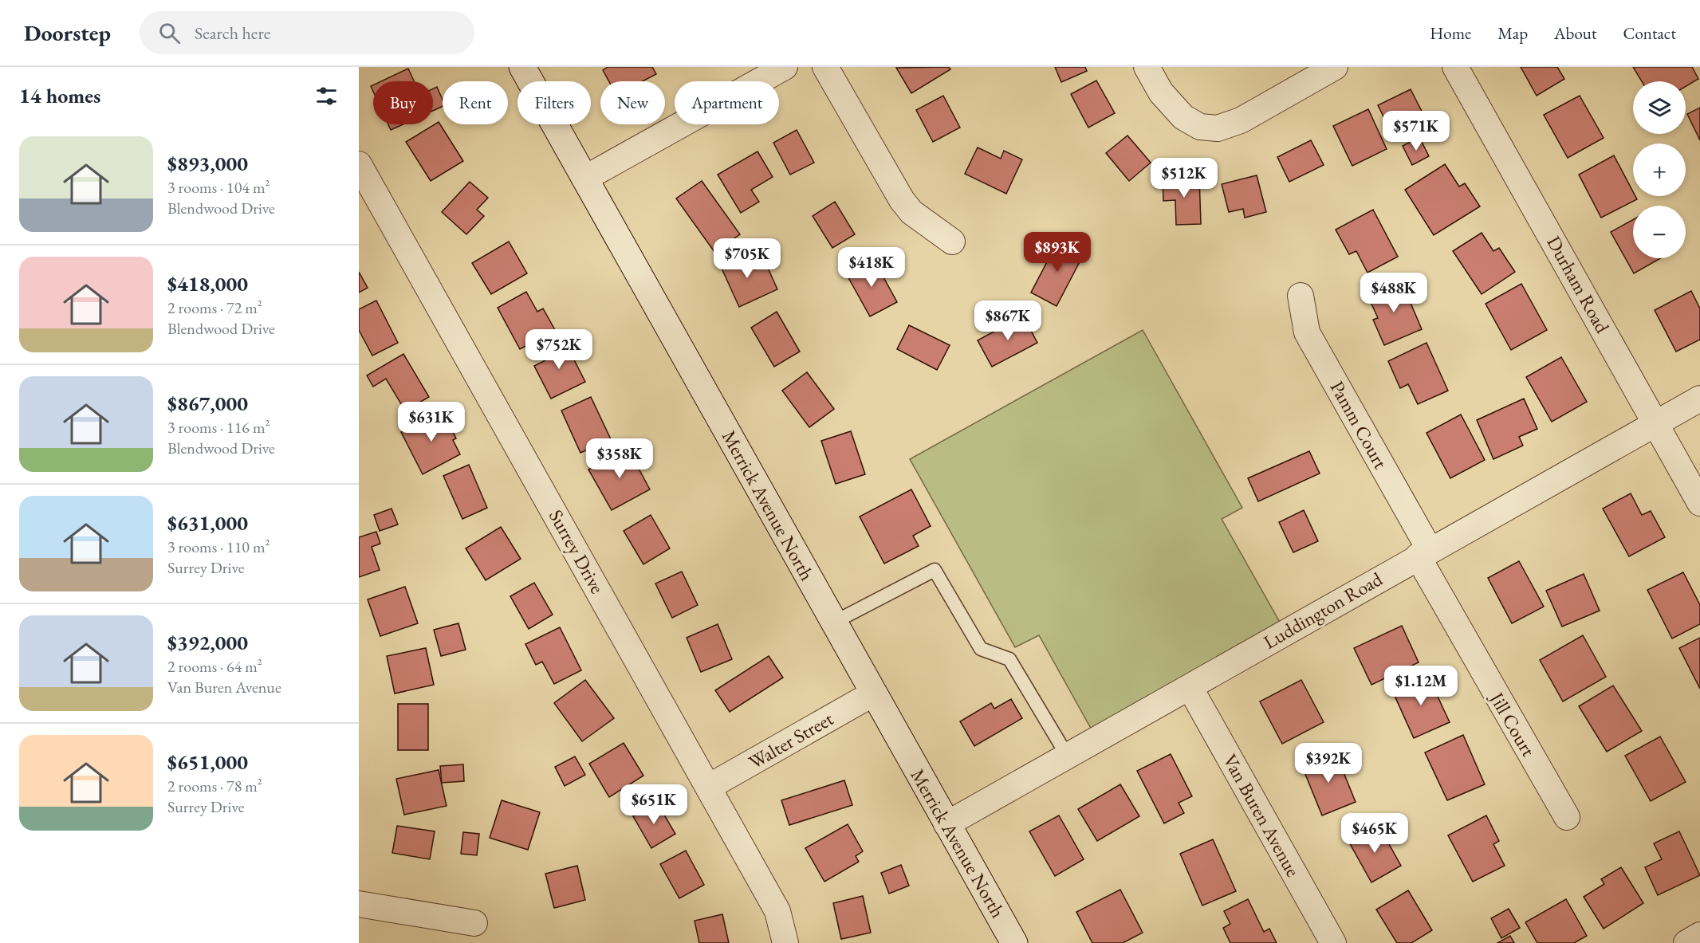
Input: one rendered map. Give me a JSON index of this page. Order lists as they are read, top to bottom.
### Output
{
  "streets": {
    "main road": ["Merrick Avenue North"],
    "street": [
      "Durham Road",
      "Pamm Court",
      "Surrey Drive",
      "Luddington Road",
      "Jill Court",
      "Walter Street",
      "Van Buren Avenue"
    ]
  },
  "crossings": [
    ["Durham Road", "Luddington Road"],
    ["Pamm Court", "Luddington Road"],
    ["Pamm Court", "Jill Court"],
    ["Merrick Avenue North", "Luddington Road"],
    ["Merrick Avenue North", "Walter Street"],
    ["Surrey Drive", "Walter Street"],
    ["Luddington Road", "Jill Court"],
    ["Luddington Road", "Van Buren Avenue"]
  ],
  "page": {
    "header": "Doorstep",
    "search": "Search here",
    "nav": [
      "Home",
      "Map",
      "About",
      "Contact"
    ],
    "heading": "14 homes",
    "map_buttons": ["+", "−"],
    "chip": [
      "Buy",
      "Rent",
      "Filters",
      "New",
      "Apartment"
    ],
    "price": [
      "$571K",
      "$512K",
      "$893K",
      "$705K",
      "$418K",
      "$488K",
      "$867K",
      "$752K",
      "$631K",
      "$358K",
      "$1.12M",
      "$392K",
      "$651K",
      "$465K"
    ],
    "list": [
      {
        "name": "$893,000",
        "note": "3 rooms · 104 m² · Blendwood Drive"
      },
      {
        "name": "$418,000",
        "note": "2 rooms · 72 m² · Blendwood Drive"
      },
      {
        "name": "$867,000",
        "note": "3 rooms · 116 m² · Blendwood Drive"
      },
      {
        "name": "$631,000",
        "note": "3 rooms · 110 m² · Surrey Drive"
      },
      {
        "name": "$392,000",
        "note": "2 rooms · 64 m² · Van Buren Avenue"
      },
      {
        "name": "$651,000",
        "note": "2 rooms · 78 m² · Surrey Drive"
      }
    ]
  }
}
